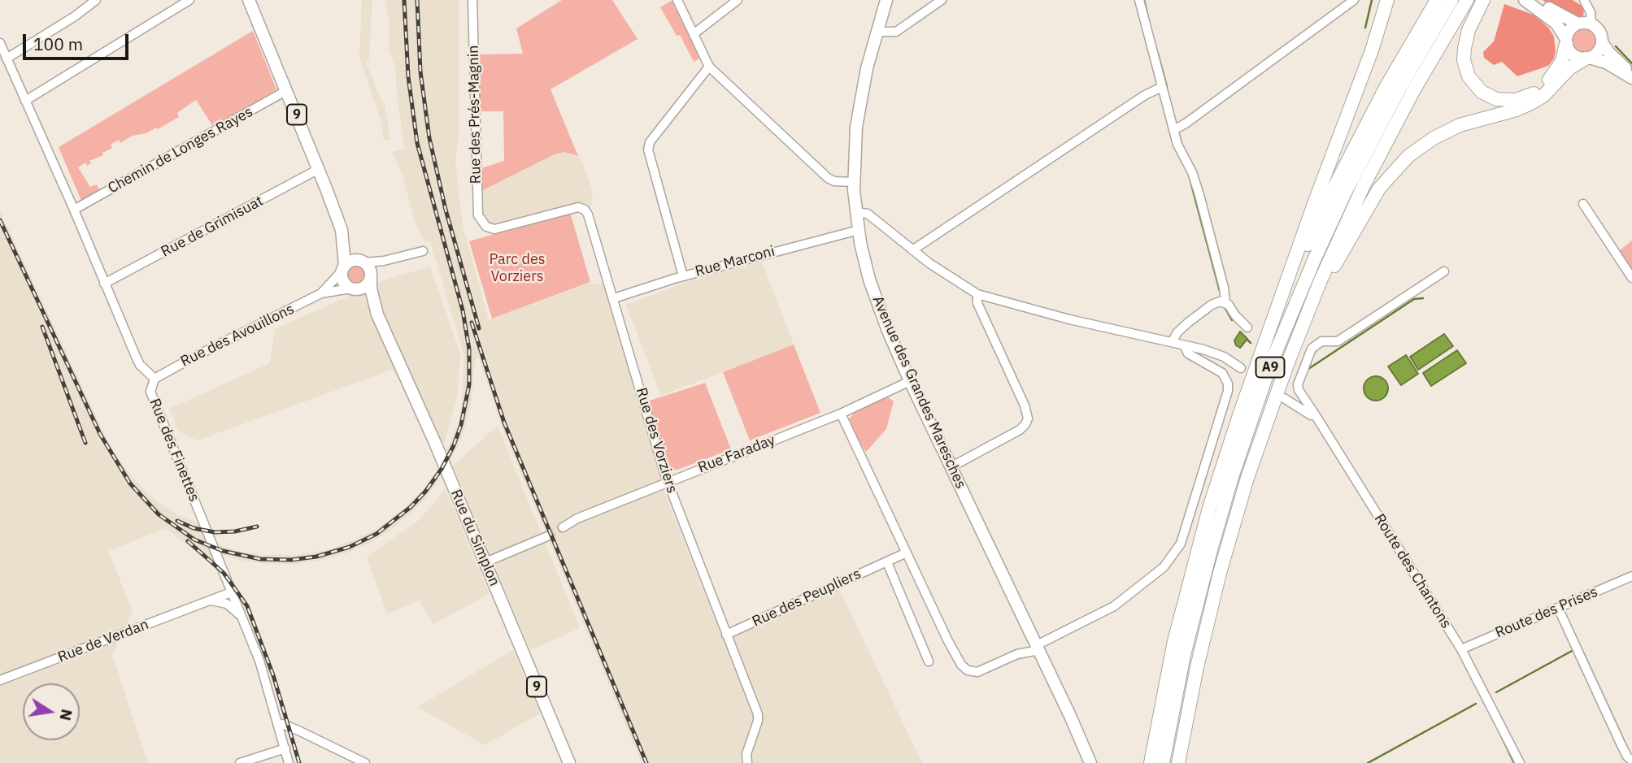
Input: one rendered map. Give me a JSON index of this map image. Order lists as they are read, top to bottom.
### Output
{
  "streets": {
    "highway": ["A9"],
    "main road": ["9", "Avenue des Grandes Maresches", "Rue du Simplon"],
    "street": [
      "Rue des Prés-Magnin",
      "Chemin de Longes Rayes",
      "Rue de Grimisuat",
      "Rue Marconi",
      "Rue des Avouillons",
      "Rue des Vorziers",
      "Rue des Finettes",
      "Rue Faraday",
      "Route des Chantons",
      "Rue des Peupliers",
      "Route des Prises",
      "Rue de Verdan"
    ]
  },
  "crossings": [
    ["9", "Chemin de Longes Rayes"],
    ["9", "Rue de Grimisuat"],
    ["9", "Rue des Avouillons"],
    ["9", "Rue du Simplon"],
    ["Rue des Prés-Magnin", "Rue des Vorziers"],
    ["Chemin de Longes Rayes", "Rue des Finettes"],
    ["Rue de Grimisuat", "Rue des Finettes"],
    ["Rue Marconi", "Avenue des Grandes Maresches"],
    ["Rue Marconi", "Rue des Vorziers"],
    ["Rue des Avouillons", "Rue des Finettes"],
    ["Rue des Avouillons", "Rue du Simplon"],
    ["Avenue des Grandes Maresches", "Rue Faraday"],
    ["Rue des Vorziers", "Rue Faraday"],
    ["Rue des Vorziers", "Rue des Peupliers"],
    ["Rue des Finettes", "Rue de Verdan"],
    ["Route des Chantons", "Route des Prises"]
  ],
  "parks": ["Parc des Vorziers"],
  "scale_bar": "100 m",
  "north": "right"
}
